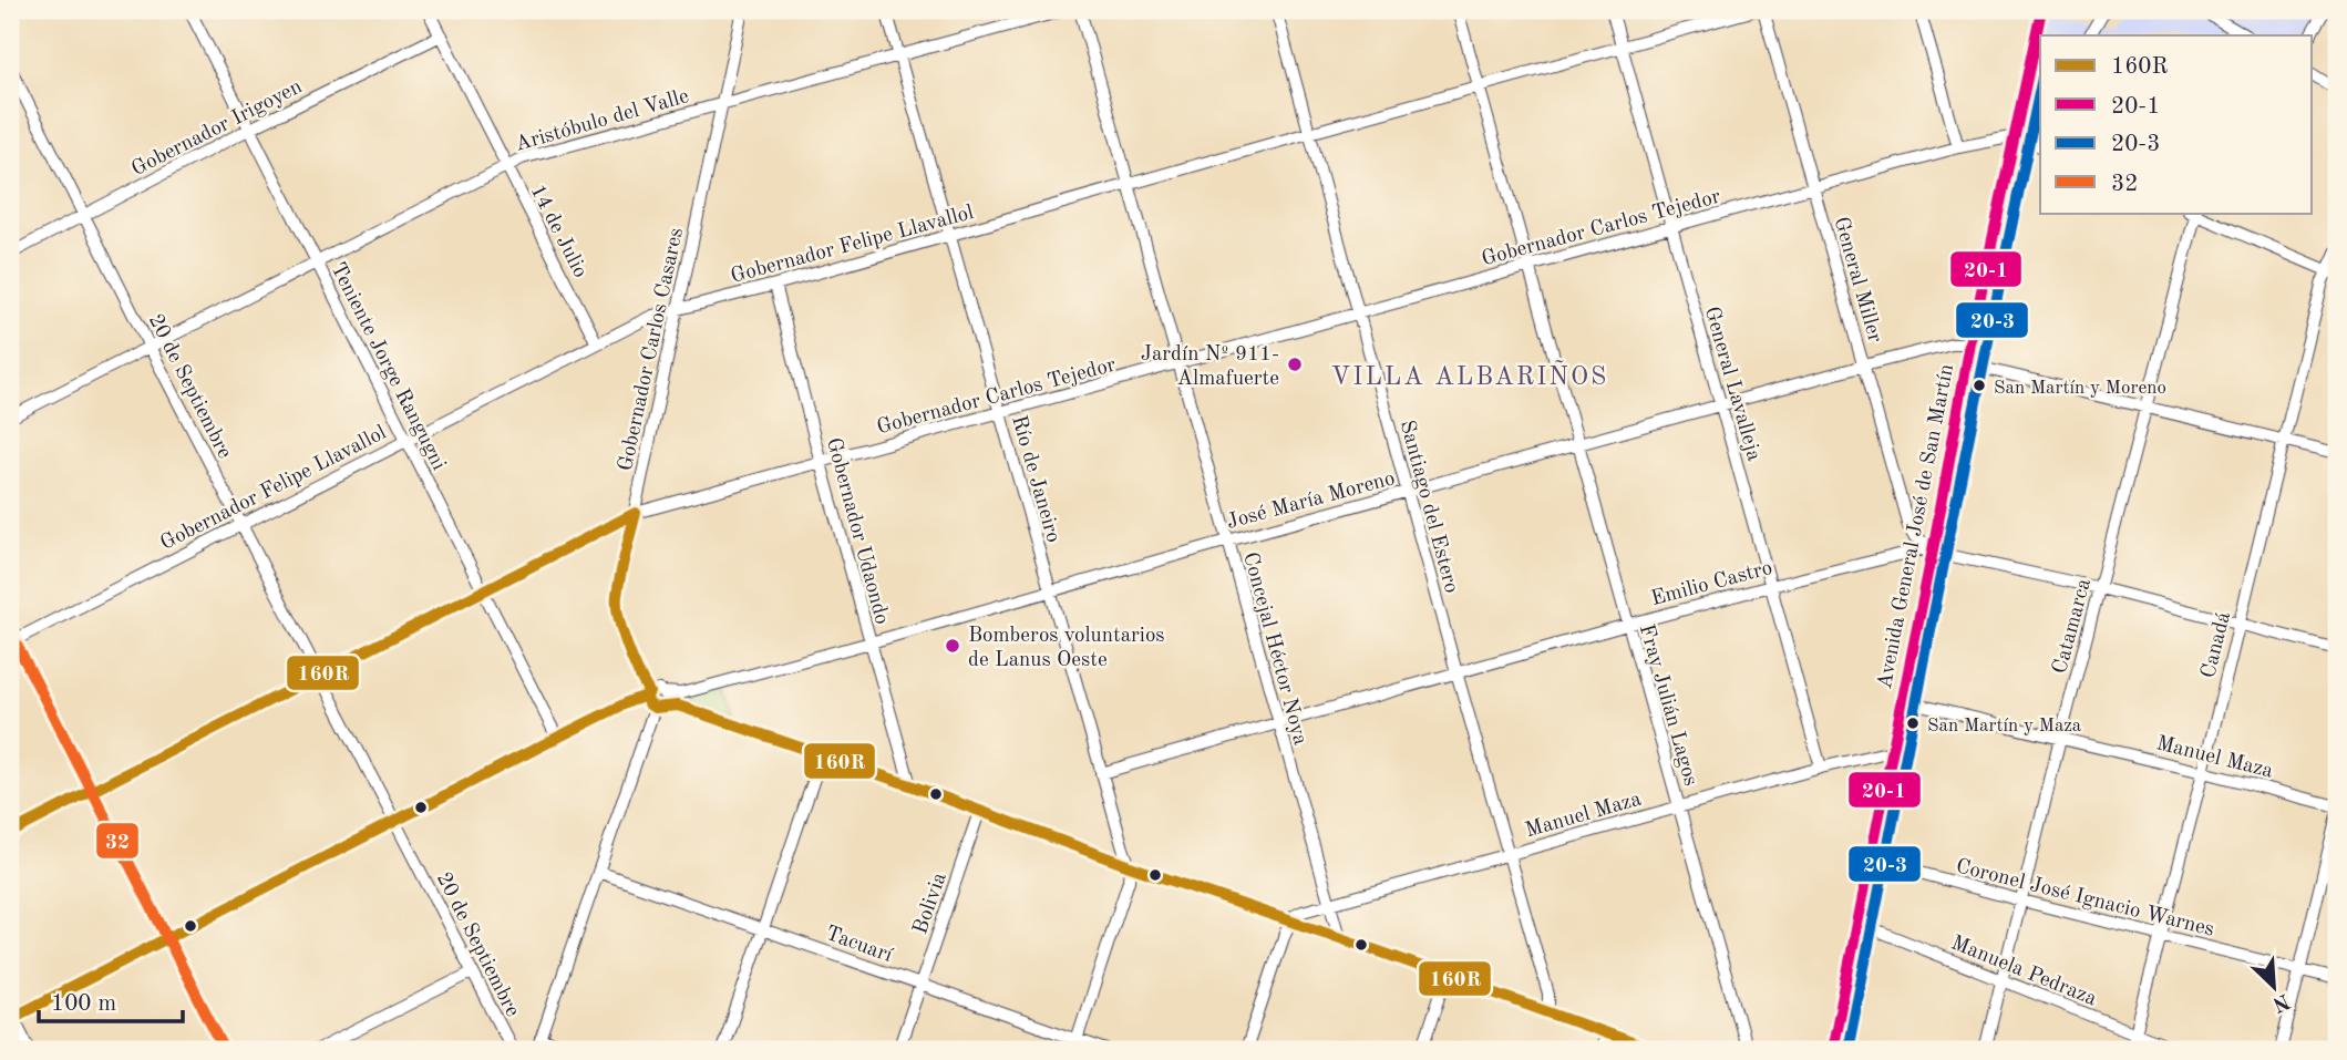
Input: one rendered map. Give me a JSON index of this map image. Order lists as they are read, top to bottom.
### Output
{
  "streets": {
    "main road": ["Avenida General José de San Martín"],
    "street": [
      "Aristóbulo del Valle",
      "Gobernador Irigoyen",
      "Gobernador Carlos Tejedor",
      "14 de Julio",
      "Gobernador Felipe Llavallol",
      "General Miller",
      "Gobernador Carlos Casares",
      "Teniente Jorge Rangugni",
      "General Lavalleja",
      "20 de Septiembre",
      "Río de Janeiro",
      "José María Moreno",
      "Santiago del Estero",
      "Gobernador Udaondo",
      "Emilio Castro",
      "Catamarca",
      "Canadá",
      "Concejal Héctor Noya",
      "Fray Julián Lagos",
      "Manuel Maza",
      "Coronel José Ignacio Warnes",
      "Bolivia",
      "Tacuarí",
      "Manuela Pedraza"
    ]
  },
  "crossings": [
    ["Aristóbulo del Valle", "14 de Julio"],
    ["Aristóbulo del Valle", "Gobernador Carlos Casares"],
    ["Aristóbulo del Valle", "Teniente Jorge Rangugni"],
    ["Aristóbulo del Valle", "20 de Septiembre"],
    ["Aristóbulo del Valle", "Río de Janeiro"],
    ["Gobernador Irigoyen", "14 de Julio"],
    ["Gobernador Irigoyen", "Teniente Jorge Rangugni"],
    ["Gobernador Irigoyen", "20 de Septiembre"],
    ["Gobernador Carlos Tejedor", "General Miller"],
    ["Gobernador Carlos Tejedor", "Gobernador Carlos Casares"],
    ["Gobernador Carlos Tejedor", "Teniente Jorge Rangugni"],
    ["Gobernador Carlos Tejedor", "General Lavalleja"],
    ["Gobernador Carlos Tejedor", "20 de Septiembre"],
    ["Gobernador Carlos Tejedor", "Río de Janeiro"],
    ["Gobernador Carlos Tejedor", "Santiago del Estero"],
    ["Gobernador Carlos Tejedor", "Avenida General José de San Martín"],
    ["Gobernador Carlos Tejedor", "Gobernador Udaondo"],
    ["Gobernador Carlos Tejedor", "Concejal Héctor Noya"],
    ["Gobernador Carlos Tejedor", "Fray Julián Lagos"],
    ["14 de Julio", "Gobernador Felipe Llavallol"],
    ["Gobernador Felipe Llavallol", "Gobernador Carlos Casares"],
    ["Gobernador Felipe Llavallol", "Teniente Jorge Rangugni"],
    ["Gobernador Felipe Llavallol", "General Lavalleja"],
    ["Gobernador Felipe Llavallol", "20 de Septiembre"],
    ["Gobernador Felipe Llavallol", "Río de Janeiro"],
    ["Gobernador Felipe Llavallol", "Santiago del Estero"],
    ["Gobernador Felipe Llavallol", "Gobernador Udaondo"],
    ["Gobernador Felipe Llavallol", "Concejal Héctor Noya"],
    ["Gobernador Felipe Llavallol", "Fray Julián Lagos"],
    ["General Miller", "José María Moreno"],
    ["General Miller", "Avenida General José de San Martín"],
    ["General Miller", "Emilio Castro"],
    ["Gobernador Carlos Casares", "José María Moreno"],
    ["General Lavalleja", "José María Moreno"],
    ["General Lavalleja", "Emilio Castro"],
    ["General Lavalleja", "Manuel Maza"],
    ["Río de Janeiro", "José María Moreno"],
    ["Río de Janeiro", "Emilio Castro"],
    ["José María Moreno", "Santiago del Estero"],
    ["José María Moreno", "Avenida General José de San Martín"],
    ["José María Moreno", "Gobernador Udaondo"],
    ["José María Moreno", "Concejal Héctor Noya"],
    ["José María Moreno", "Fray Julián Lagos"],
    ["Santiago del Estero", "Emilio Castro"],
    ["Santiago del Estero", "Manuel Maza"],
    ["Avenida General José de San Martín", "Emilio Castro"],
    ["Avenida General José de San Martín", "Manuel Maza"],
    ["Avenida General José de San Martín", "Coronel José Ignacio Warnes"],
    ["Avenida General José de San Martín", "Manuela Pedraza"],
    ["Emilio Castro", "Catamarca"],
    ["Emilio Castro", "Canadá"],
    ["Emilio Castro", "Concejal Héctor Noya"],
    ["Emilio Castro", "Fray Julián Lagos"],
    ["Catamarca", "Manuel Maza"],
    ["Catamarca", "Coronel José Ignacio Warnes"],
    ["Catamarca", "Manuela Pedraza"],
    ["Canadá", "Manuel Maza"],
    ["Canadá", "Coronel José Ignacio Warnes"],
    ["Canadá", "Manuela Pedraza"],
    ["Concejal Héctor Noya", "Manuel Maza"],
    ["Fray Julián Lagos", "Manuel Maza"],
    ["Bolivia", "Tacuarí"]
  ],
  "districts": ["VILLA ALBARIÑOS"],
  "places": [
    "Jardín Nº 911- Almafuerte",
    "San Martín y Moreno",
    "Bomberos voluntarios de Lanus Oeste",
    "San Martín y Maza"
  ],
  "lines": [
    "transit line 20-1",
    "transit line 20-3",
    "transit line 160R",
    "transit line 32"
  ],
  "legend": [
    "160R",
    "20-1",
    "20-3",
    "32"
  ],
  "scale_bar": "100 m",
  "north": "bottom right"
}
